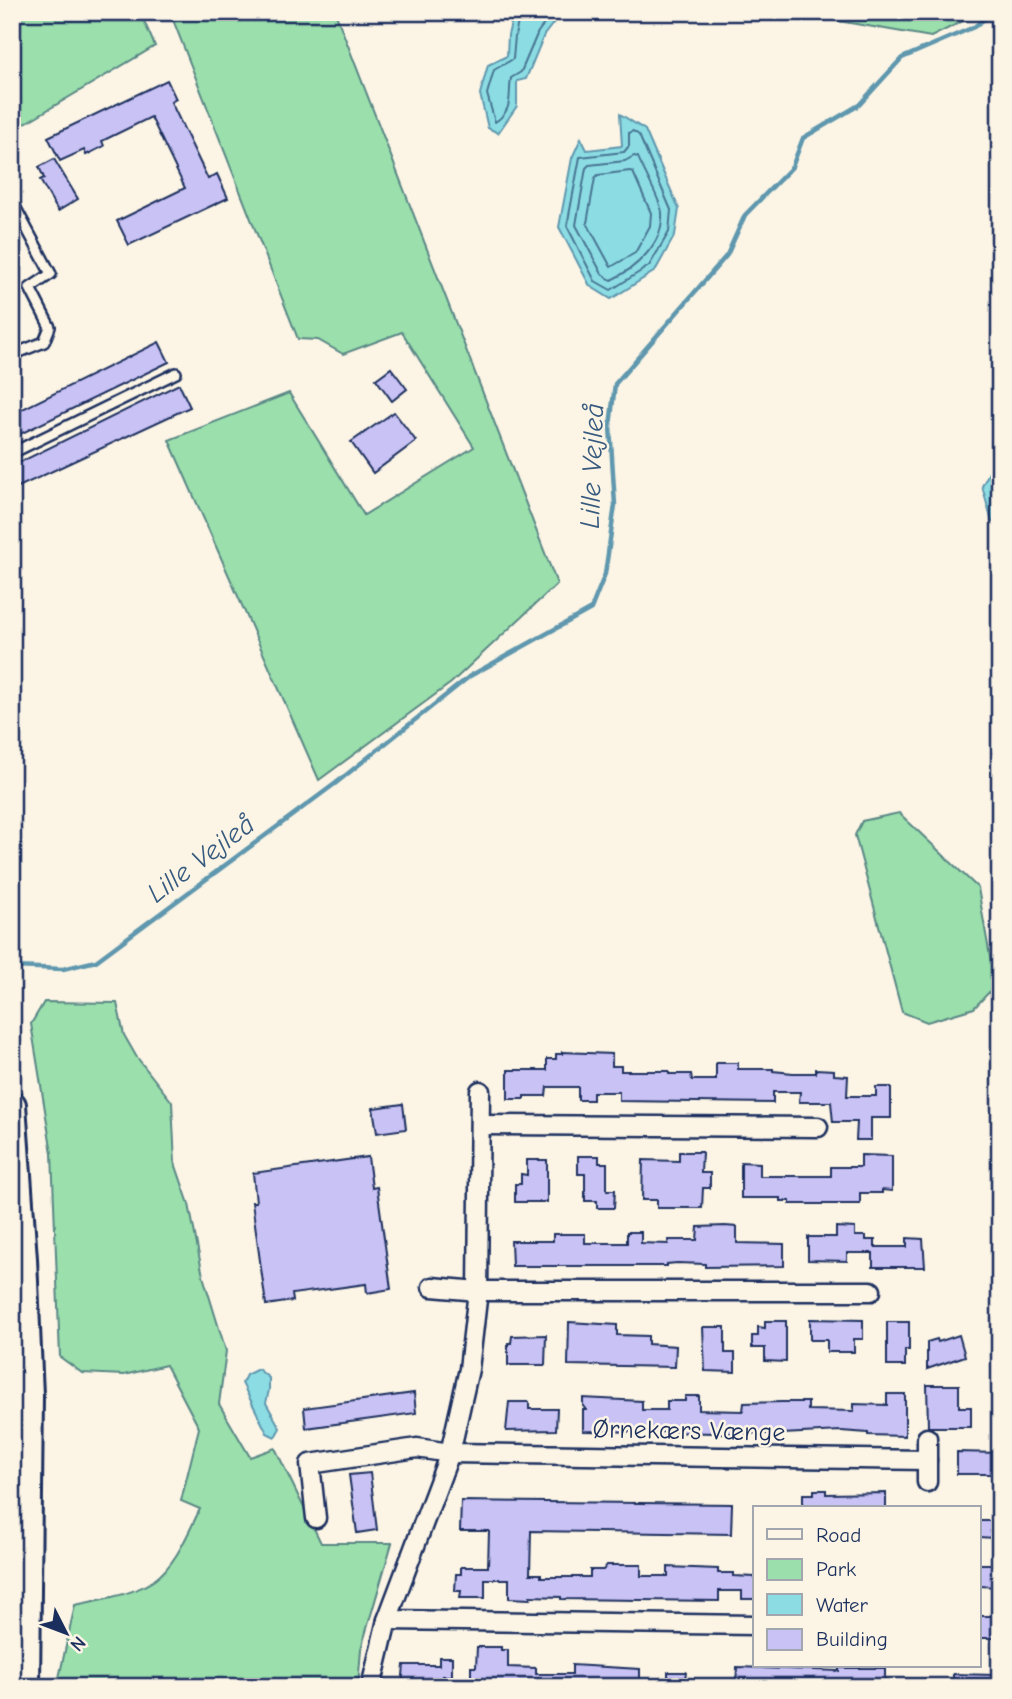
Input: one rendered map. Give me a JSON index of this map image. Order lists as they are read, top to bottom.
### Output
{
  "streets": {
    "street": ["Ørnekærs Vænge"]
  },
  "water": ["Lille Vejleå"],
  "legend": [
    "Road",
    "Park",
    "Water",
    "Building"
  ],
  "north": "bottom right"
}
